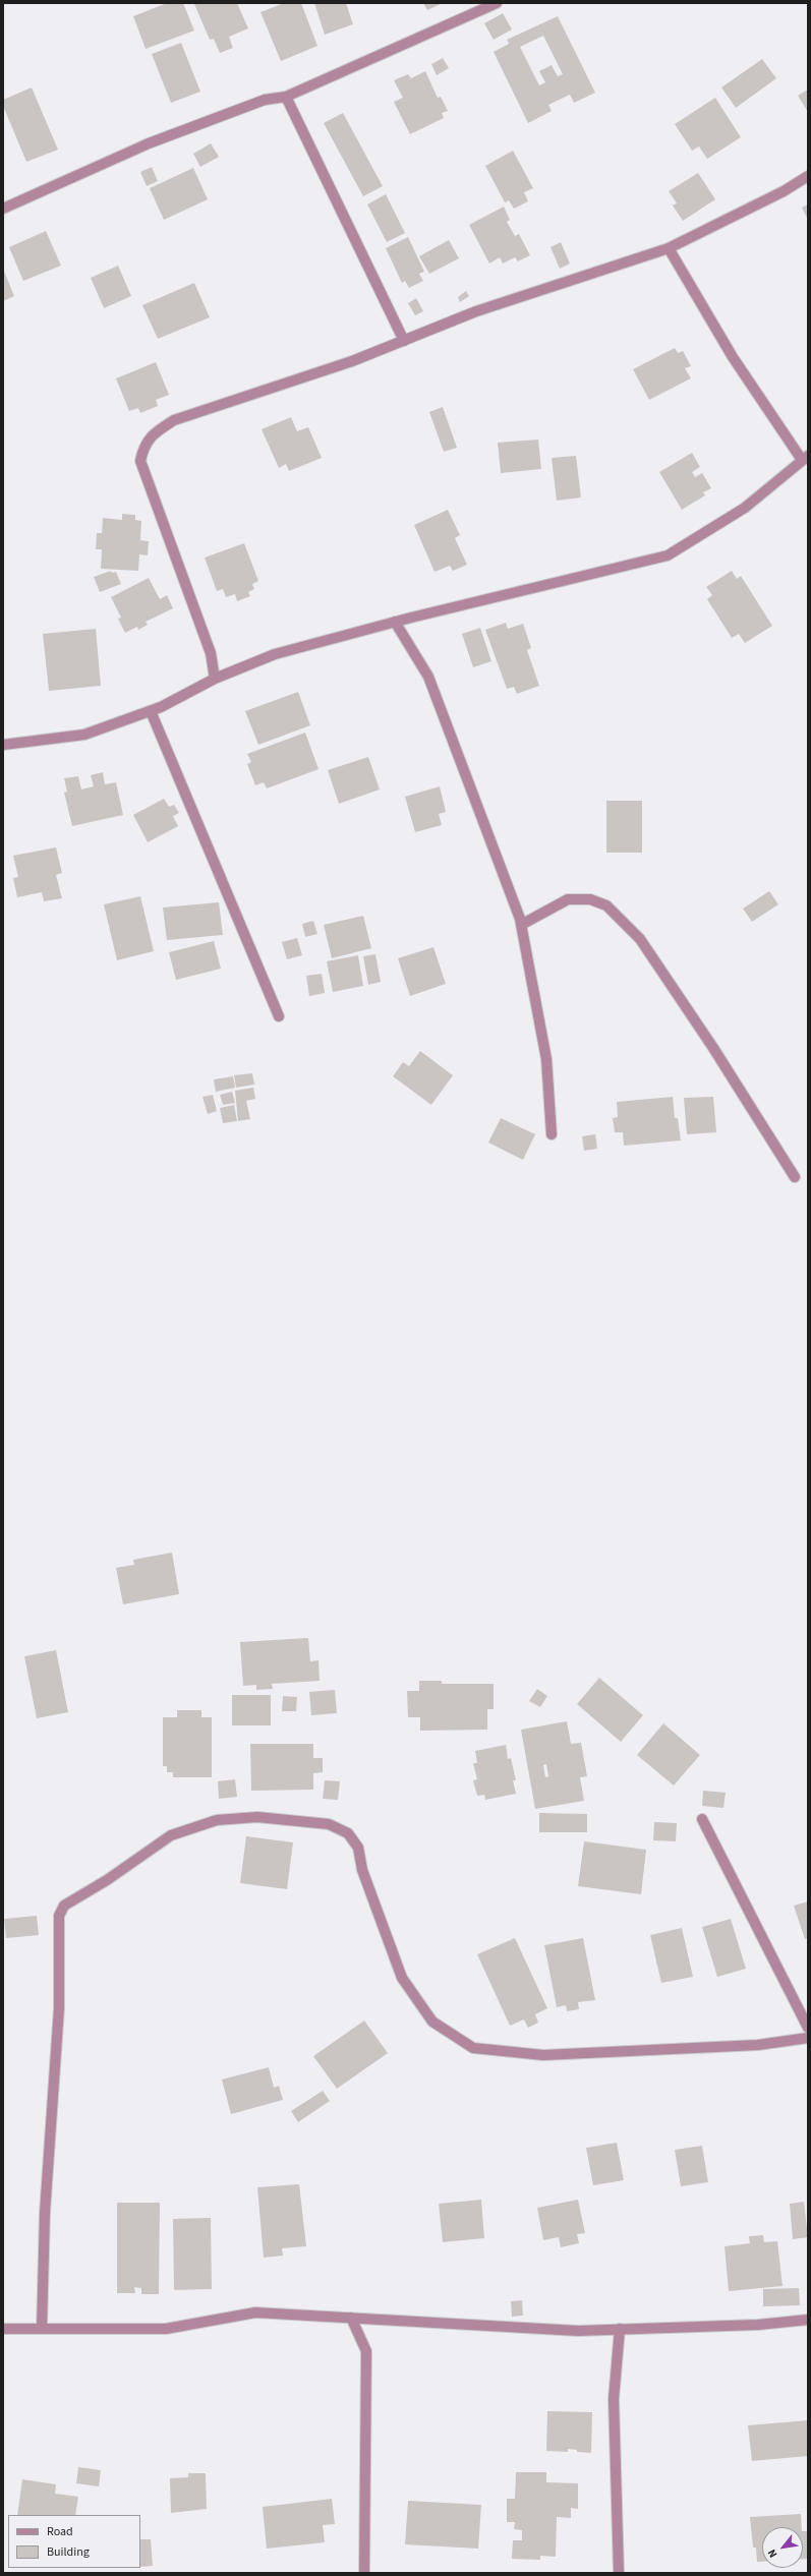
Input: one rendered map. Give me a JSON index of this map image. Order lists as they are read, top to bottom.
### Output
{
  "legend": ["Road", "Building"],
  "north": "bottom left"
}
